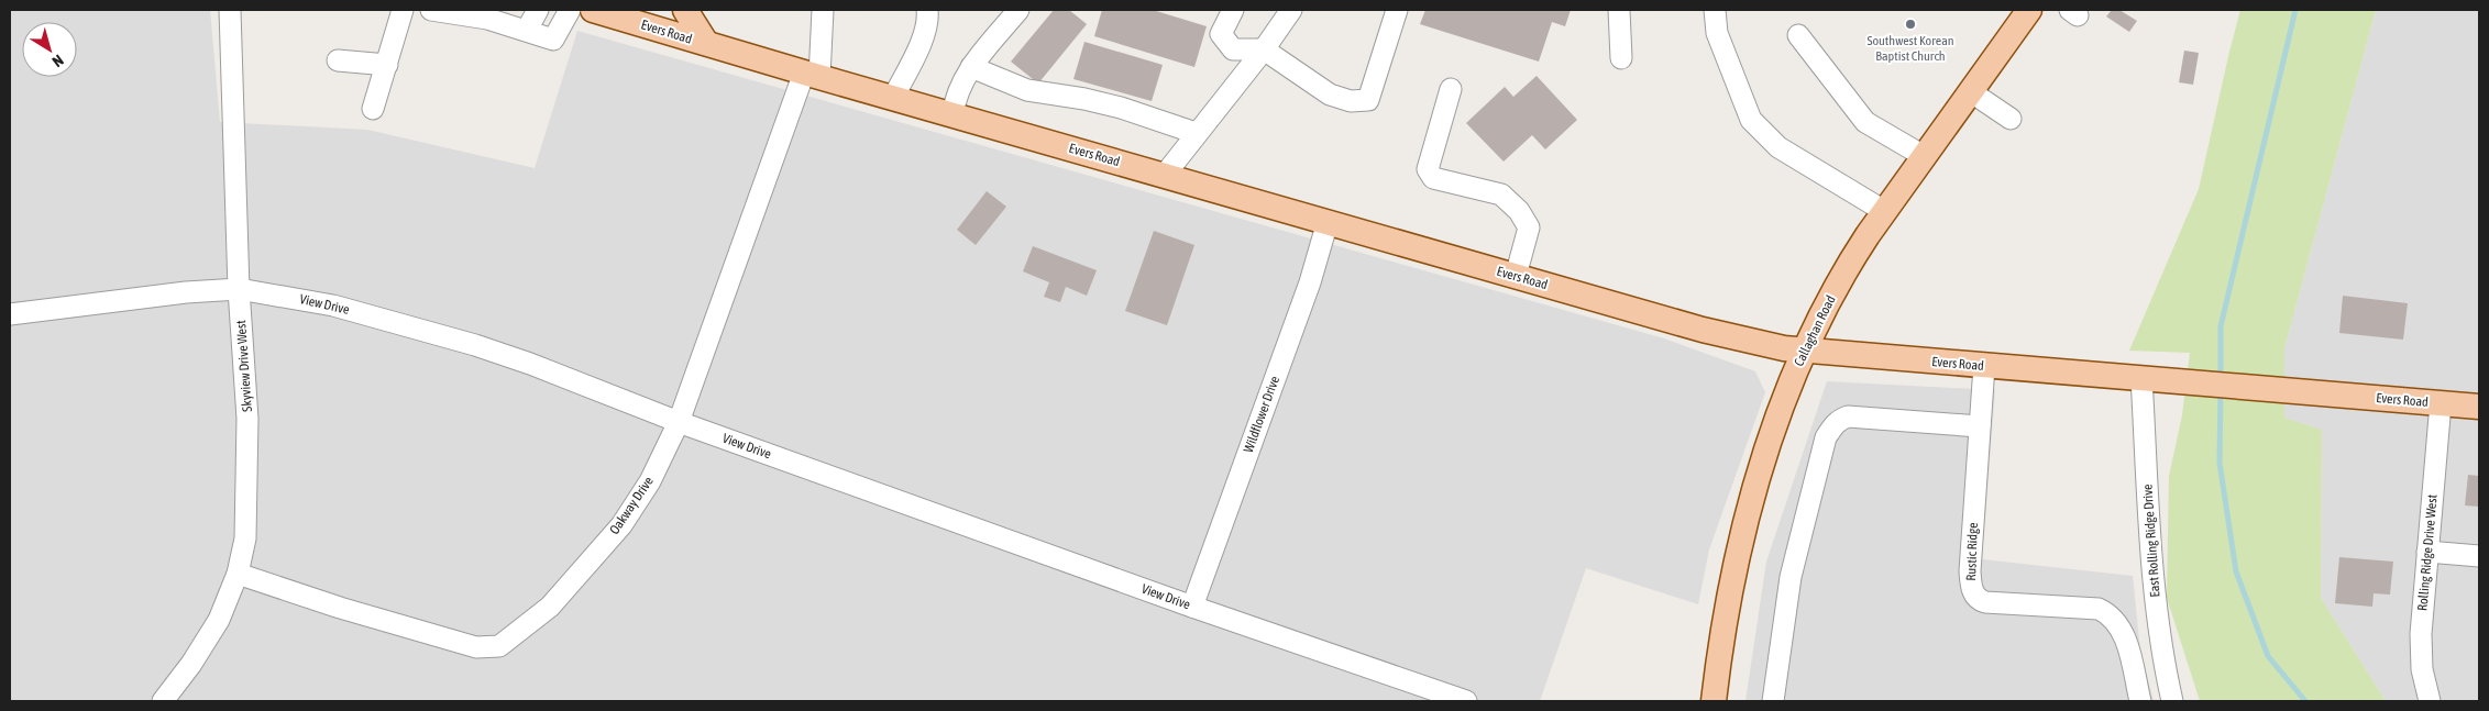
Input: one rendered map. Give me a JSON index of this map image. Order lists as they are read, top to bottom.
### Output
{
  "streets": {
    "main road": ["Evers Road", "Callaghan Road"],
    "street": [
      "View Drive",
      "Skyview Drive West",
      "Wildflower Drive",
      "Oakway Drive",
      "East Rolling Ridge Drive",
      "Rustic Ridge",
      "Rolling Ridge Drive West"
    ]
  },
  "crossings": [
    ["Evers Road", "Callaghan Road"],
    ["Evers Road", "Wildflower Drive"],
    ["Evers Road", "Oakway Drive"],
    ["Evers Road", "East Rolling Ridge Drive"],
    ["Evers Road", "Rustic Ridge"],
    ["Evers Road", "Rolling Ridge Drive West"],
    ["View Drive", "Skyview Drive West"],
    ["View Drive", "Wildflower Drive"],
    ["View Drive", "Oakway Drive"],
    ["Skyview Drive West", "Oakway Drive"]
  ],
  "places": ["Southwest Korean Baptist Church"],
  "north": "bottom right"
}
